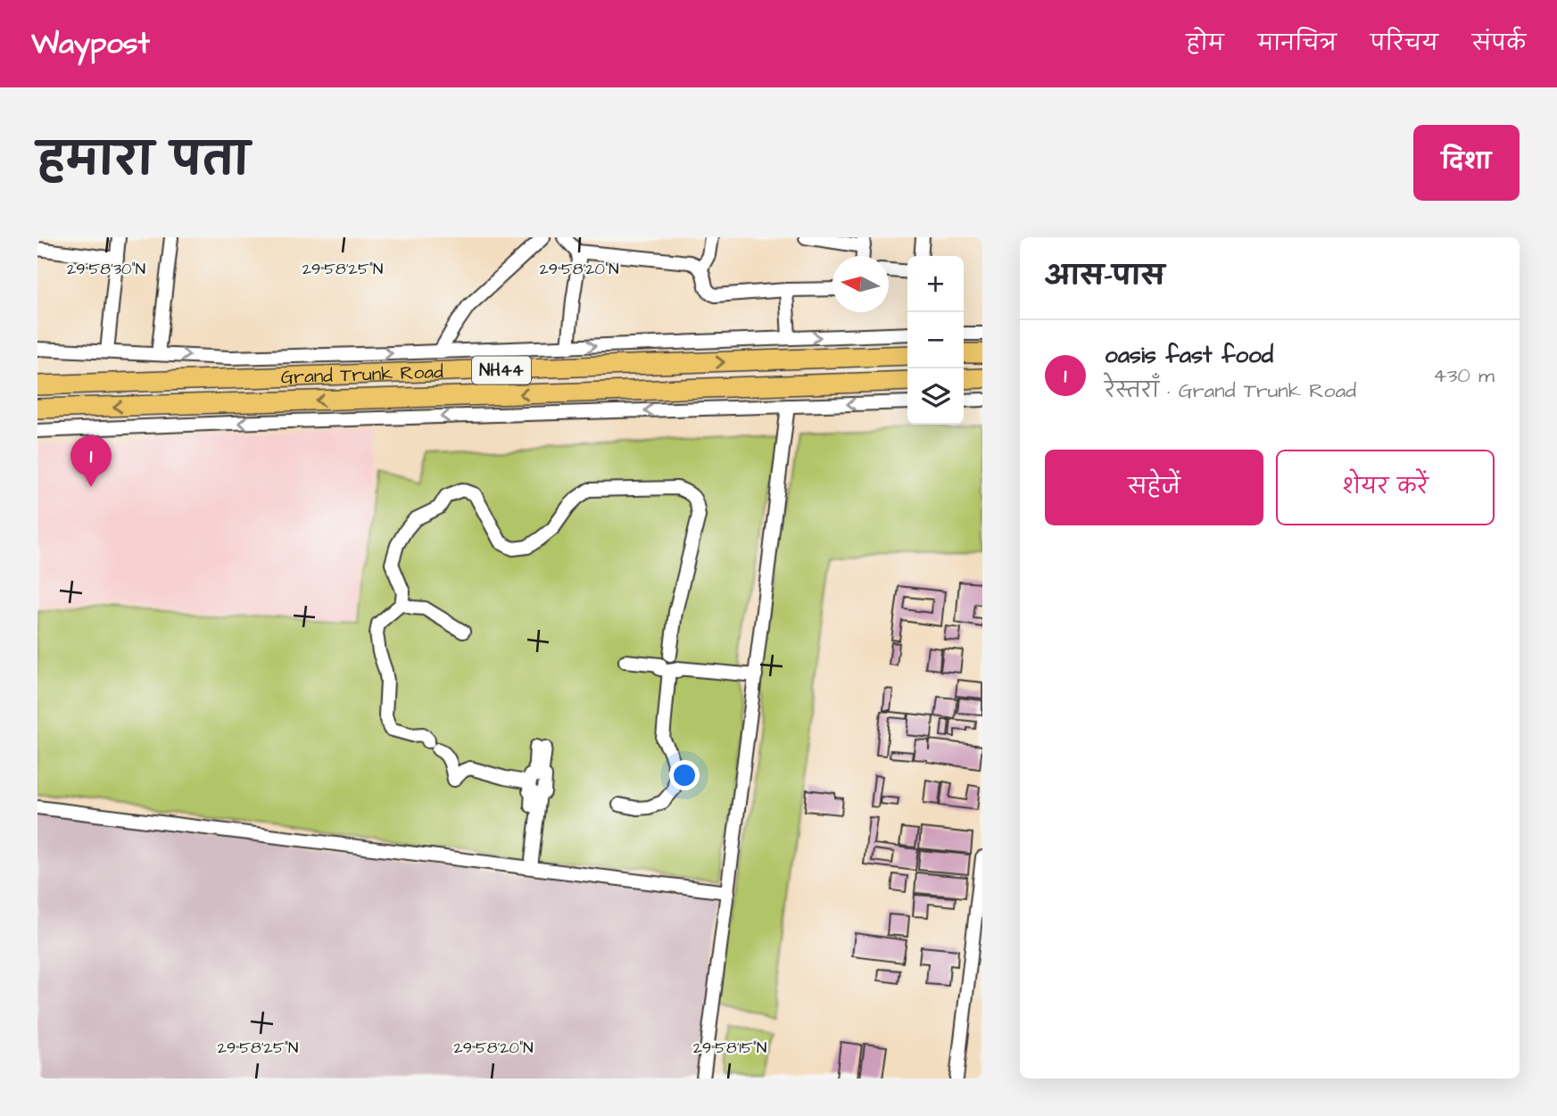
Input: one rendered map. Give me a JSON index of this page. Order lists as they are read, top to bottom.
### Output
{
  "streets": {
    "highway": ["NH44", "Grand Trunk Road"]
  },
  "north": "left",
  "page": {
    "header": "Waypost",
    "nav": [
      "होम",
      "मानचित्र",
      "परिचय",
      "संपर्क"
    ],
    "title": "हमारा पता",
    "buttons": [
      "दिशा",
      ["सहेजें", "शेयर करें"]
    ],
    "heading": "आस-पास",
    "map_buttons": ["+", "−"],
    "list": [
      {
        "mark": "1",
        "name": "oasis fast food",
        "note": "रेस्तराँ · Grand Trunk Road",
        "value": "430 m"
      }
    ],
    "pins": "1"
  },
  "coordinates": [
    "29°58'30\"N",
    "29°58'25\"N",
    "29°58'20\"N",
    "29°58'15\"N"
  ]
}
